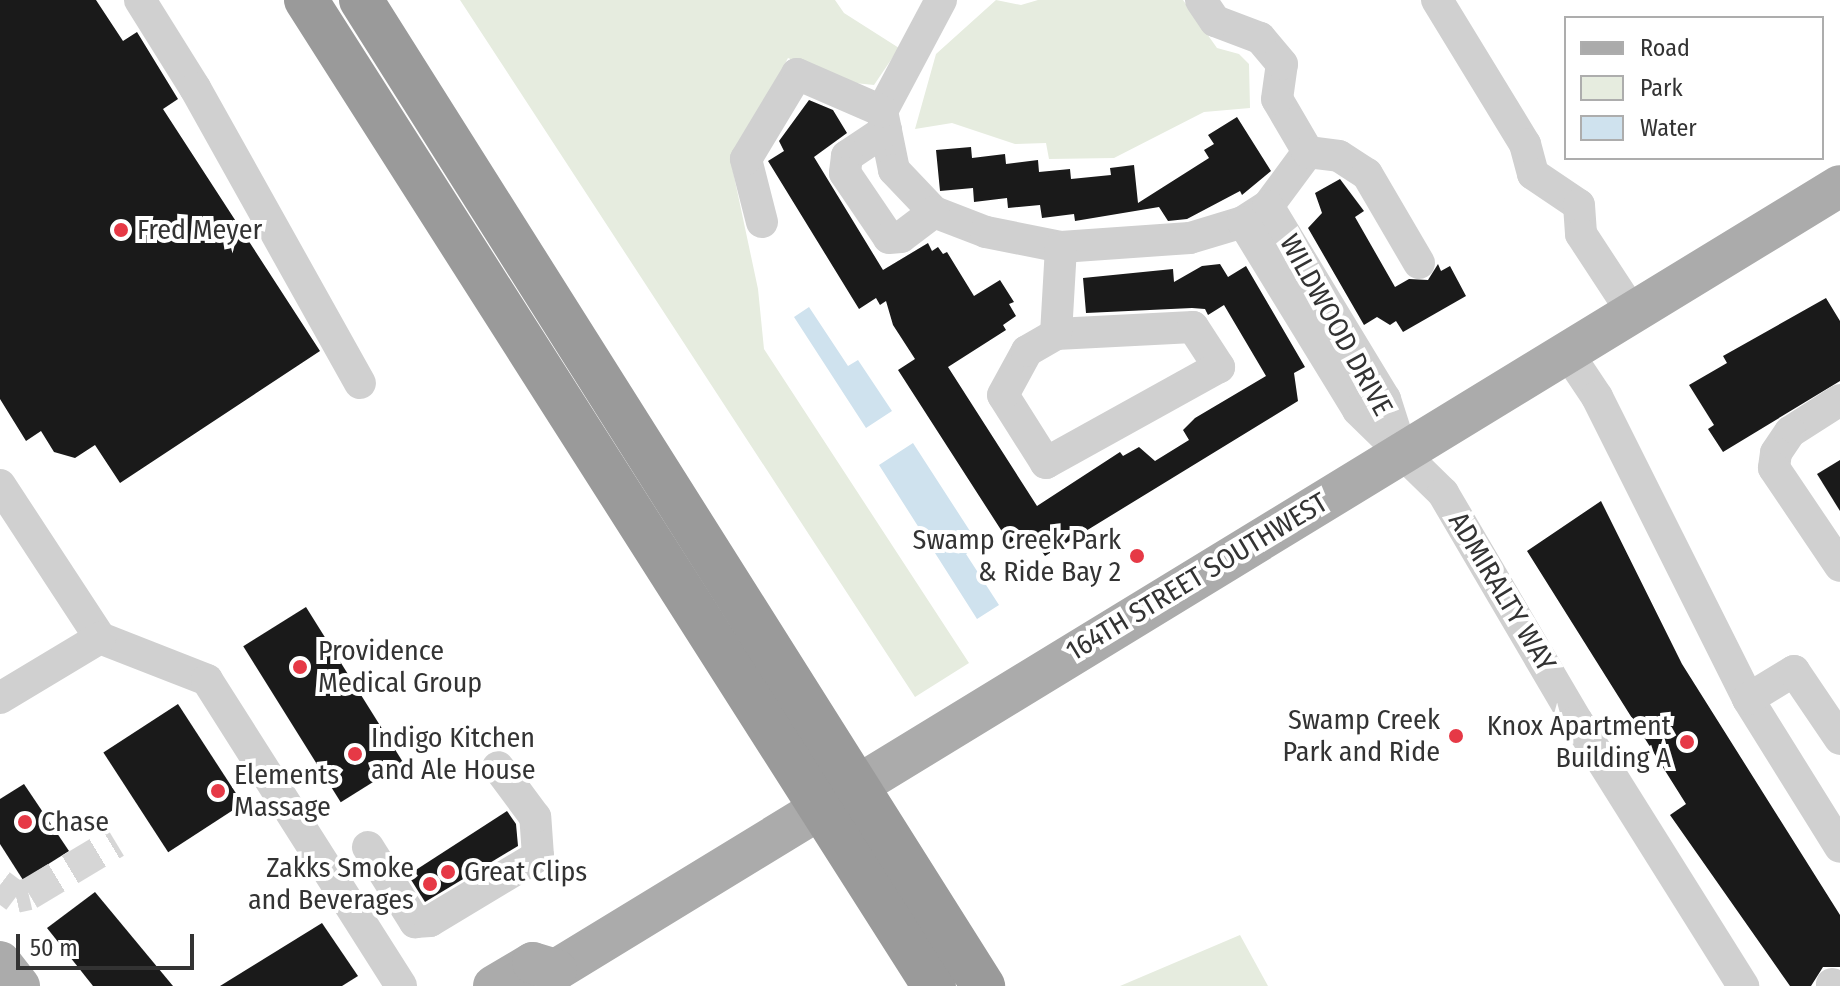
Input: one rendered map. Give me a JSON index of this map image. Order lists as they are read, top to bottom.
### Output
{
  "streets": {
    "main road": ["164TH STREET SOUTHWEST"],
    "street": ["WILDWOOD DRIVE", "ADMIRALTY WAY"]
  },
  "crossings": [
    ["WILDWOOD DRIVE", "164TH STREET SOUTHWEST"],
    ["WILDWOOD DRIVE", "ADMIRALTY WAY"],
    ["164TH STREET SOUTHWEST", "ADMIRALTY WAY"]
  ],
  "places": [
    "Fred Meyer",
    "Swamp Creek Park & Ride Bay 2",
    "Providence Medical Group",
    "Swamp Creek Park and Ride",
    "Knox Apartment Building A",
    "Indigo Kitchen and Ale House",
    "Elements Massage",
    "Chase",
    "Great Clips",
    "Zakks Smoke and Beverages"
  ],
  "legend": ["Road", "Park", "Water"],
  "scale_bar": "50 m"
}
